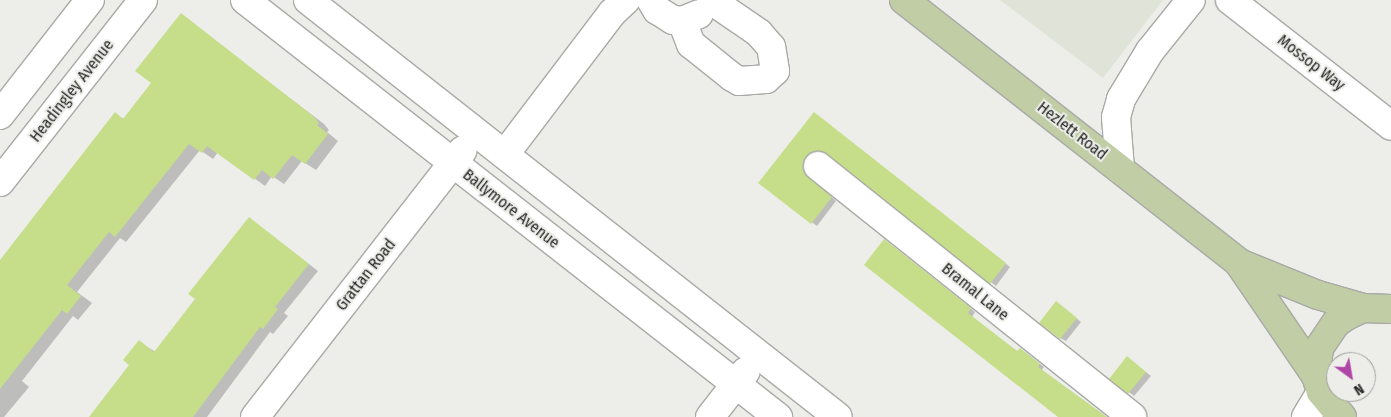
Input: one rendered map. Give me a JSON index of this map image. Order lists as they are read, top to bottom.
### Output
{
  "streets": {
    "main road": ["Hezlett Road"],
    "street": [
      "Mossop Way",
      "Headingley Avenue",
      "Ballymore Avenue",
      "Grattan Road",
      "Bramal Lane"
    ]
  },
  "crossings": [
    ["Ballymore Avenue", "Grattan Road"]
  ],
  "north": "bottom right"
}
